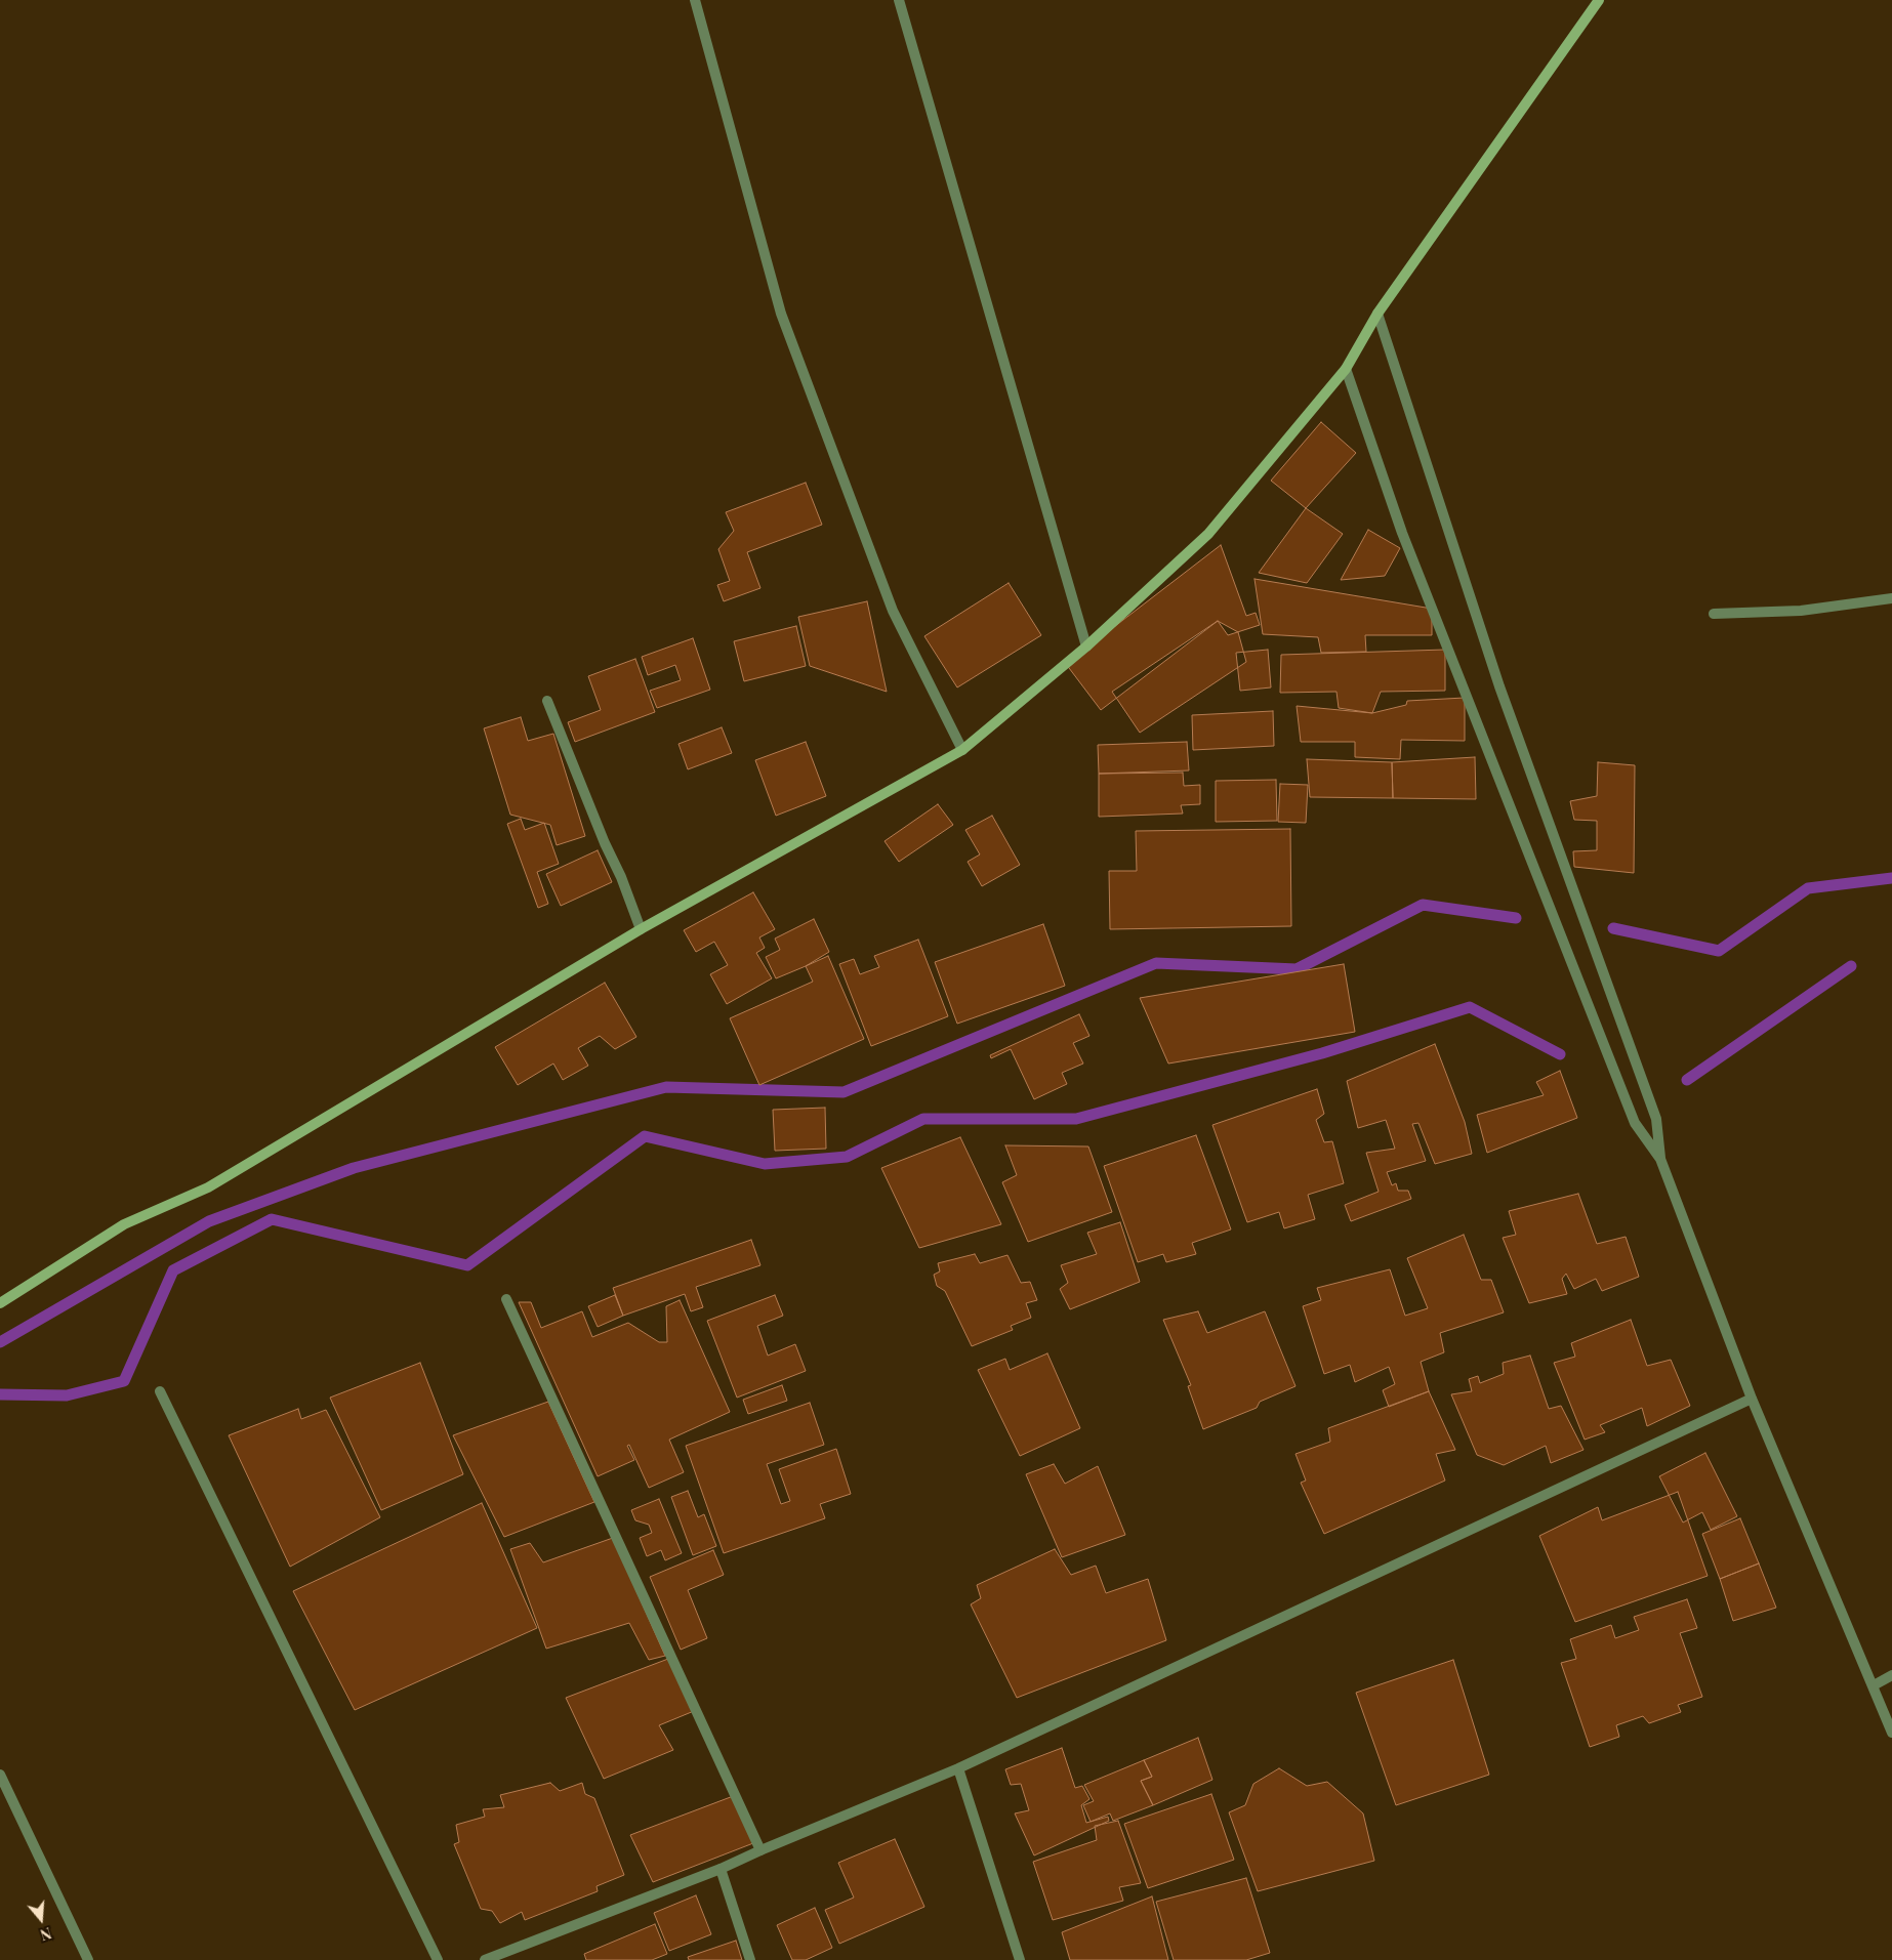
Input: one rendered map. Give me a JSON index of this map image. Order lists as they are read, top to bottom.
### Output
{
  "north": "bottom"
}
